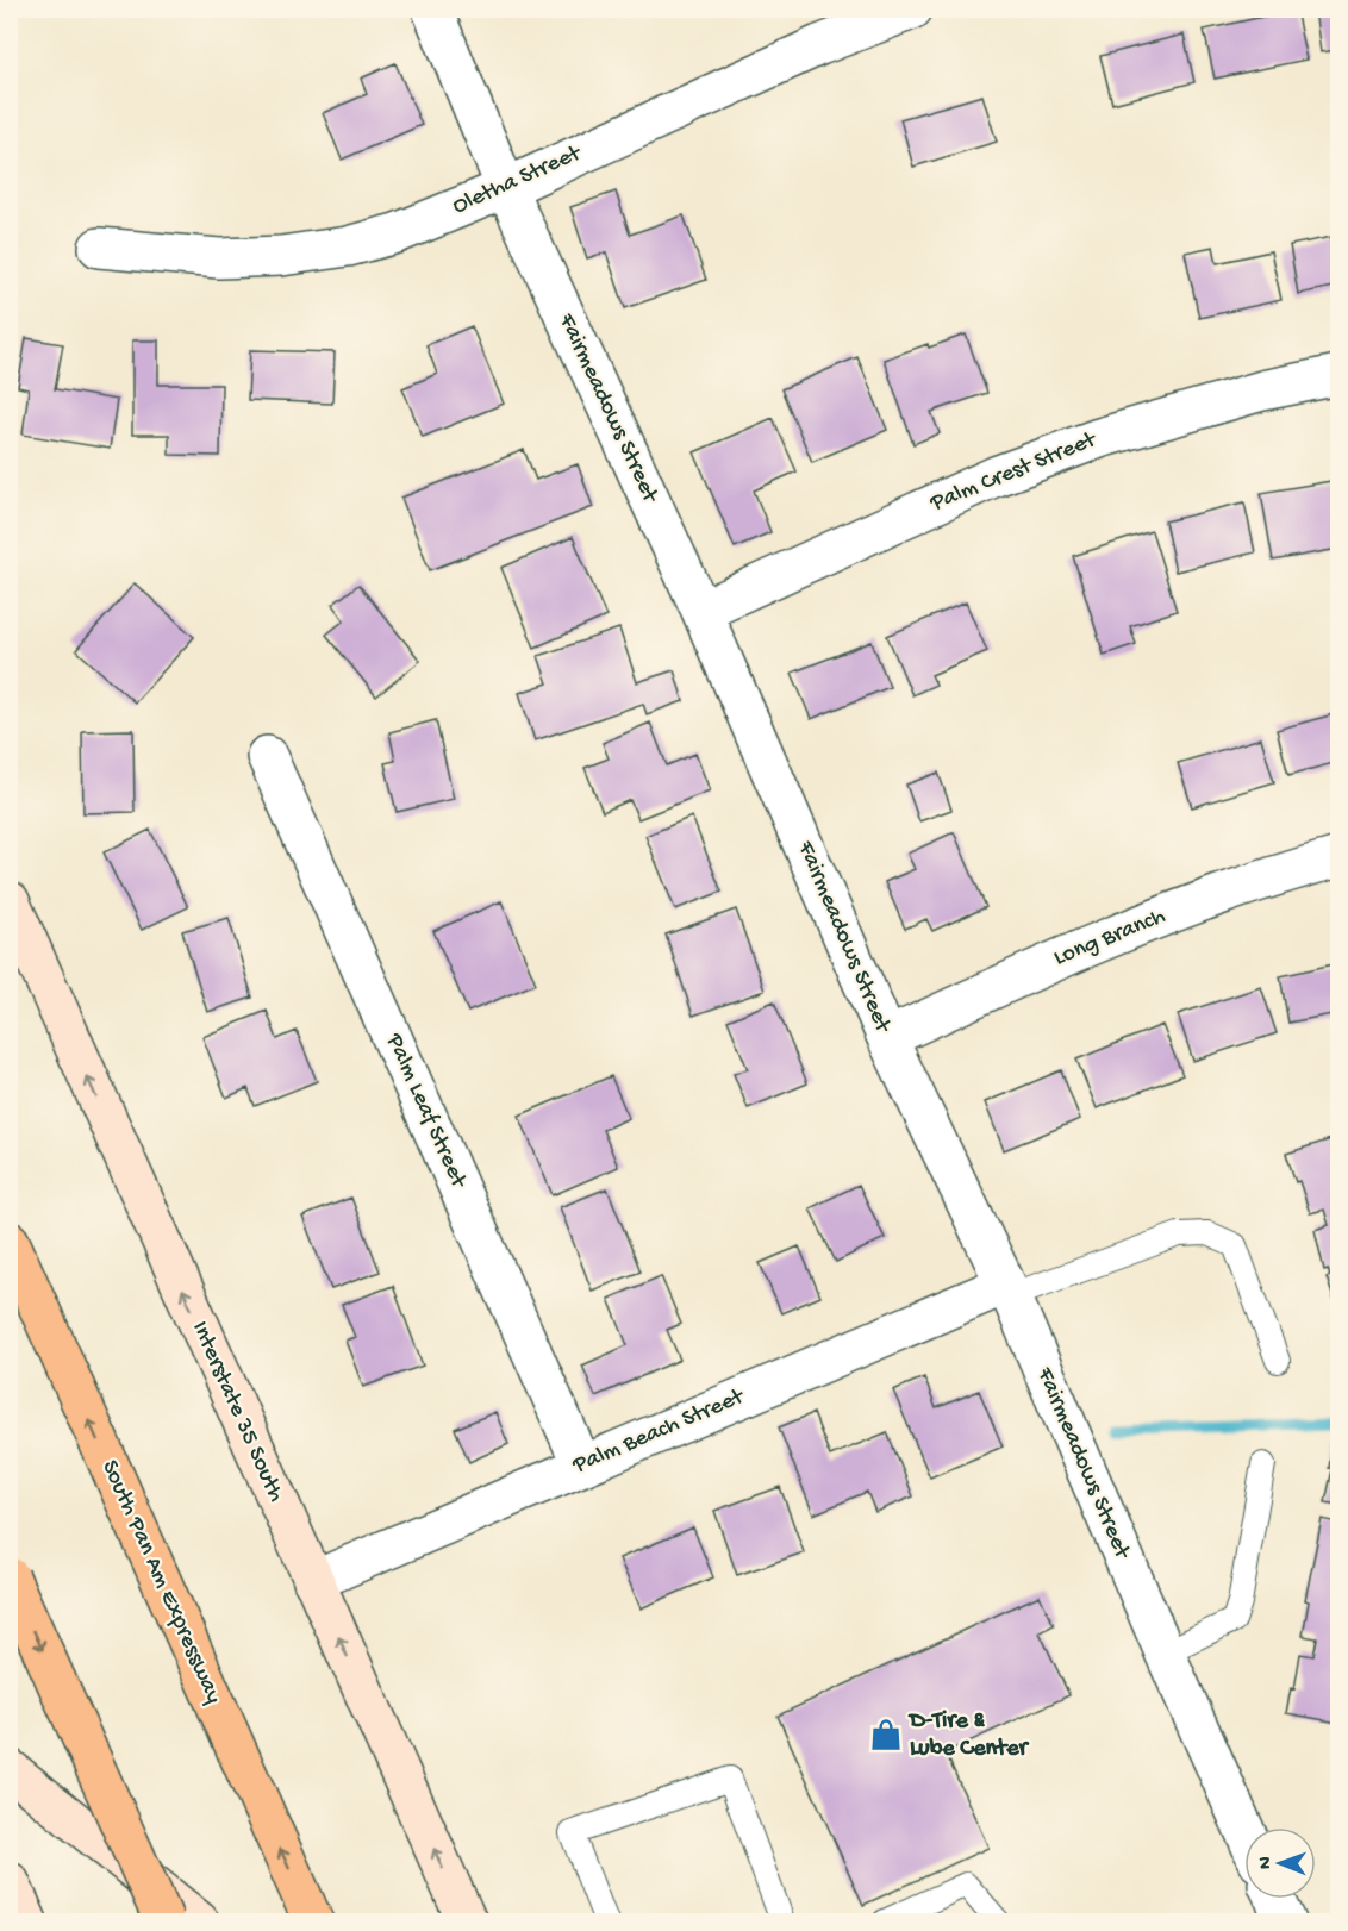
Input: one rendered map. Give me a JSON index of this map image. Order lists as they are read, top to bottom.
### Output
{
  "streets": {
    "highway": ["South Pan Am Expressway"],
    "main road": ["Interstate 35 South"],
    "street": [
      "Oletha Street",
      "Fairmeadows Street",
      "Palm Crest Street",
      "Long Branch",
      "Palm Leaf Street",
      "Palm Beach Street"
    ]
  },
  "crossings": [
    ["Oletha Street", "Fairmeadows Street"],
    ["Fairmeadows Street", "Palm Crest Street"],
    ["Fairmeadows Street", "Long Branch"],
    ["Fairmeadows Street", "Palm Beach Street"],
    ["Palm Leaf Street", "Palm Beach Street"],
    ["Interstate 35 South", "Palm Beach Street"]
  ],
  "one_way": ["Interstate 35 South"],
  "places": {
    "shop": ["D-Tire & Lube Center"]
  },
  "north": "left"
}
